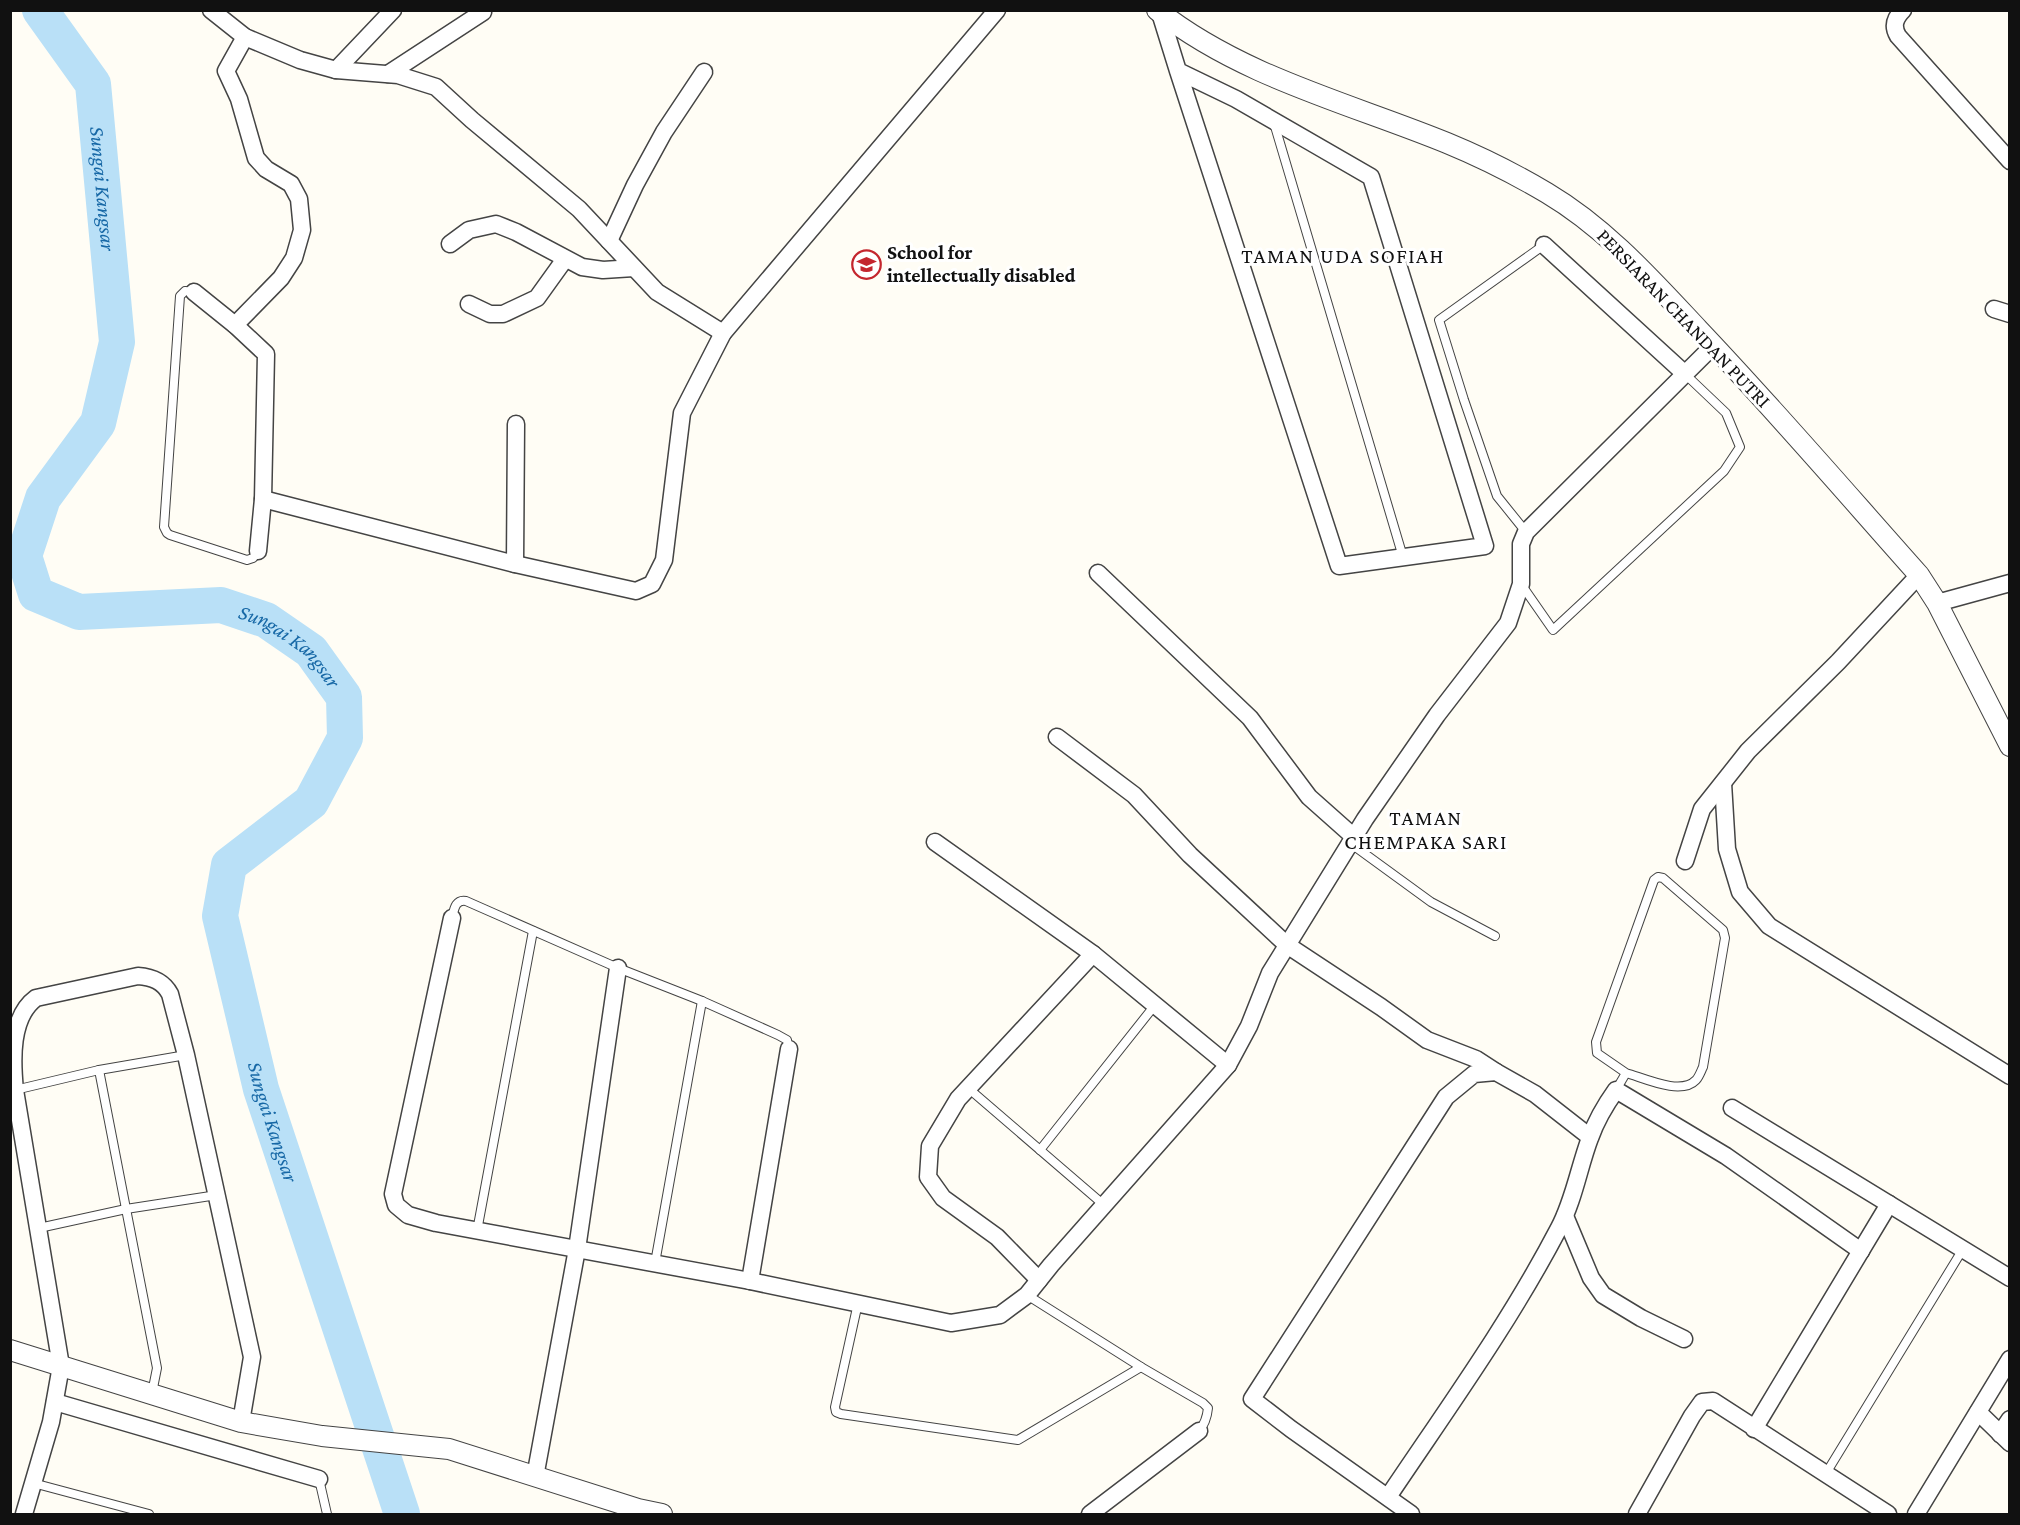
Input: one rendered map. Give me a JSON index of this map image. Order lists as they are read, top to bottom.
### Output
{
  "streets": {
    "street": ["PERSIARAN CHANDAN PUTRI"]
  },
  "districts": ["TAMAN UDA SOFIAH", "TAMAN CHEMPAKA SARI"],
  "water": ["Sungai Kangsar"],
  "places": {
    "school or university": ["School for intellectually disabled"]
  }
}
